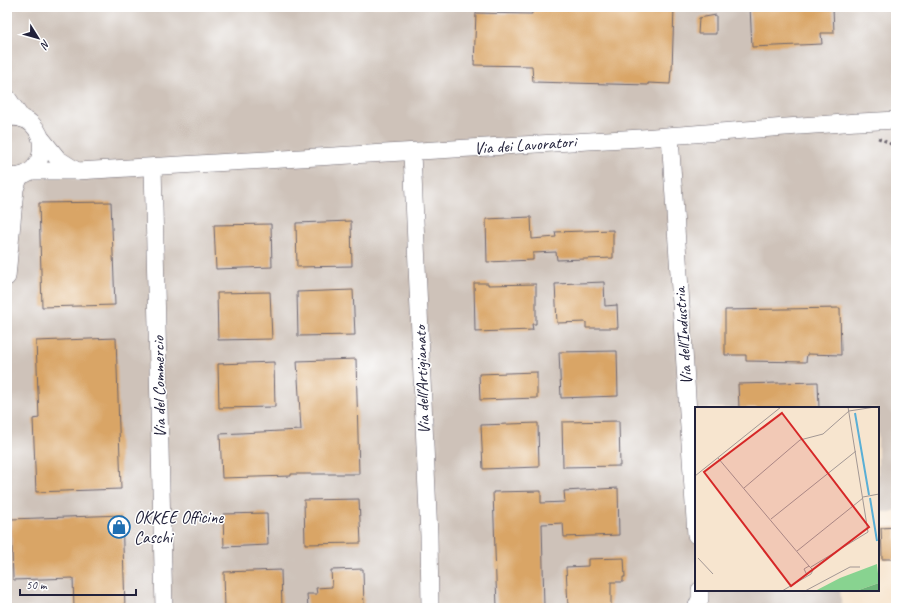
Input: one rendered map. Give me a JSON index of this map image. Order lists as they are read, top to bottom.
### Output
{
  "streets": {
    "street": [
      "Via dei Lavoratori",
      "Via dell'Industria",
      "Via dell'Artigianato",
      "Via del Commercio"
    ]
  },
  "crossings": [
    ["Via dei Lavoratori", "Via dell'Industria"],
    ["Via dei Lavoratori", "Via dell'Artigianato"],
    ["Via dei Lavoratori", "Via del Commercio"]
  ],
  "places": {
    "shop": ["OKKEE Officine Caschi"]
  },
  "scale_bar": "50 m",
  "north": "bottom right"
}
